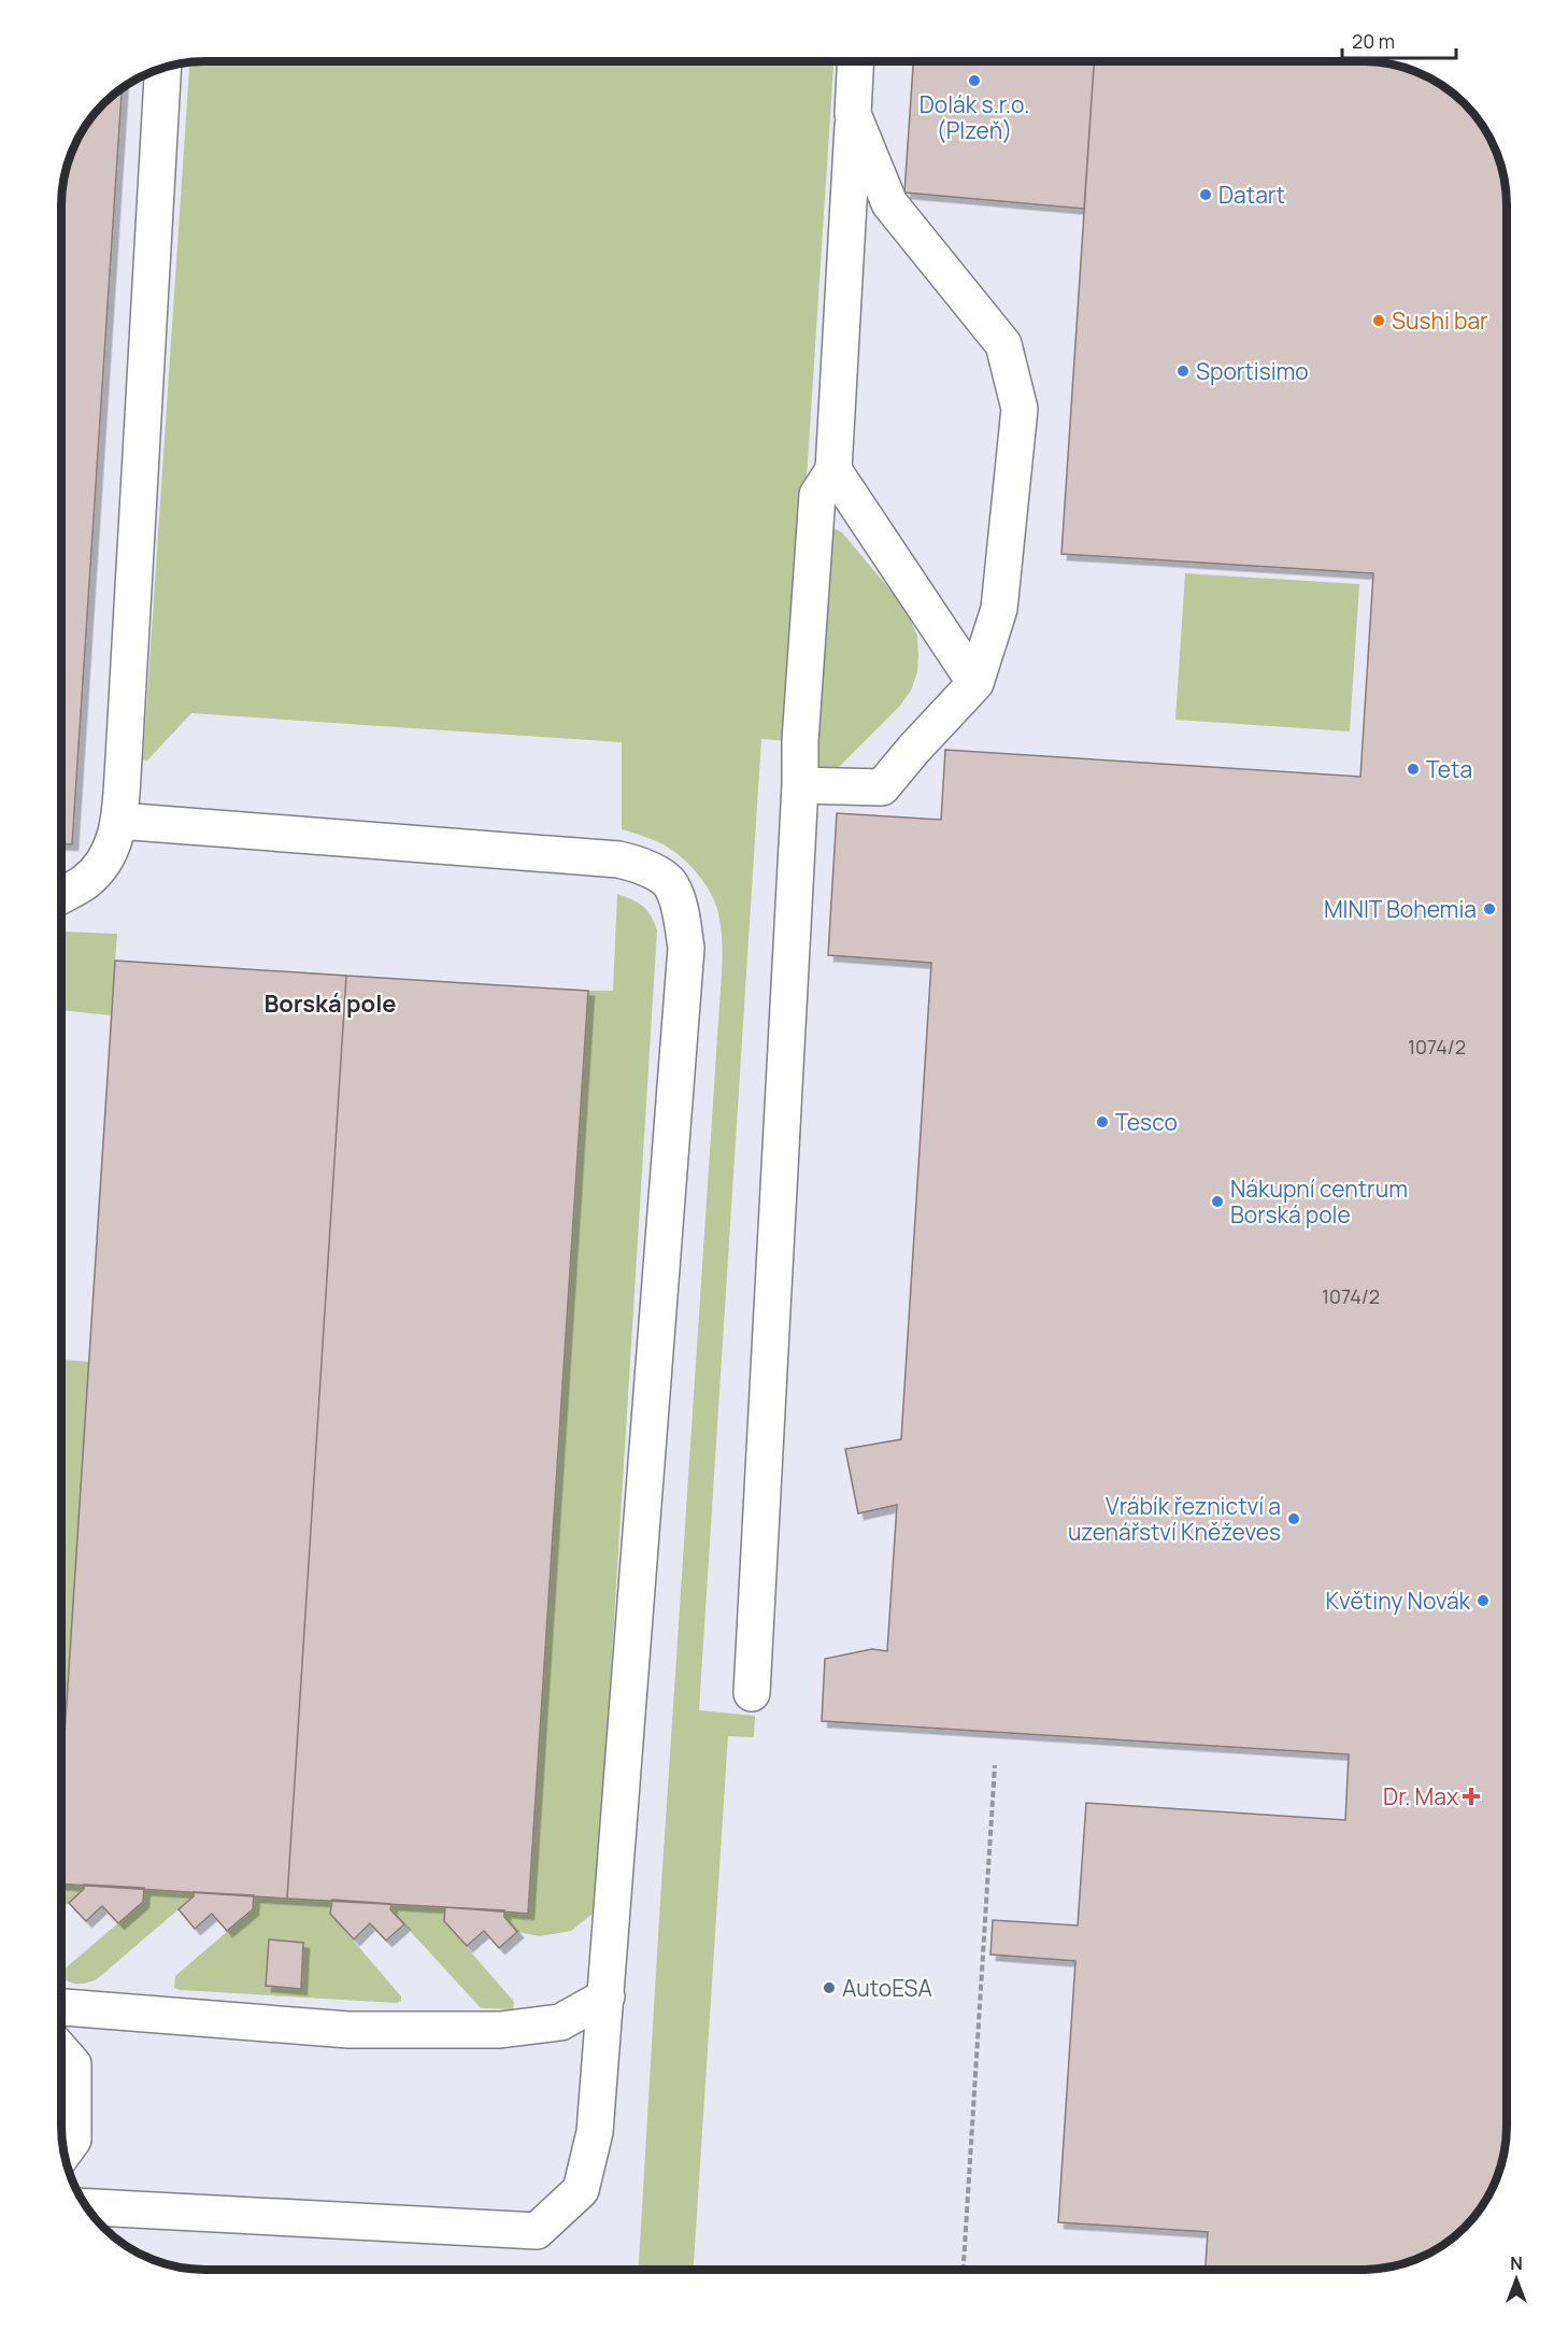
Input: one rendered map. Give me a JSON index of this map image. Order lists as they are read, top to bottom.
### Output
{
  "districts": ["Borská pole"],
  "places": {
    "other": [
      "Dolák s.r.o. (Plzeň)",
      "Datart",
      "Sushi bar",
      "Sportisimo",
      "Teta",
      "MINIT Bohemia",
      "Tesco",
      "Nákupní centrum Borská pole",
      "Vrábík řeznictví a uzenářství Kněževes",
      "Květiny Novák",
      "AutoESA"
    ],
    "health": ["Dr. Max"]
  },
  "house_numbers": ["1074/2", "1074/2"],
  "scale_bar": "20 m",
  "north": "top"
}
